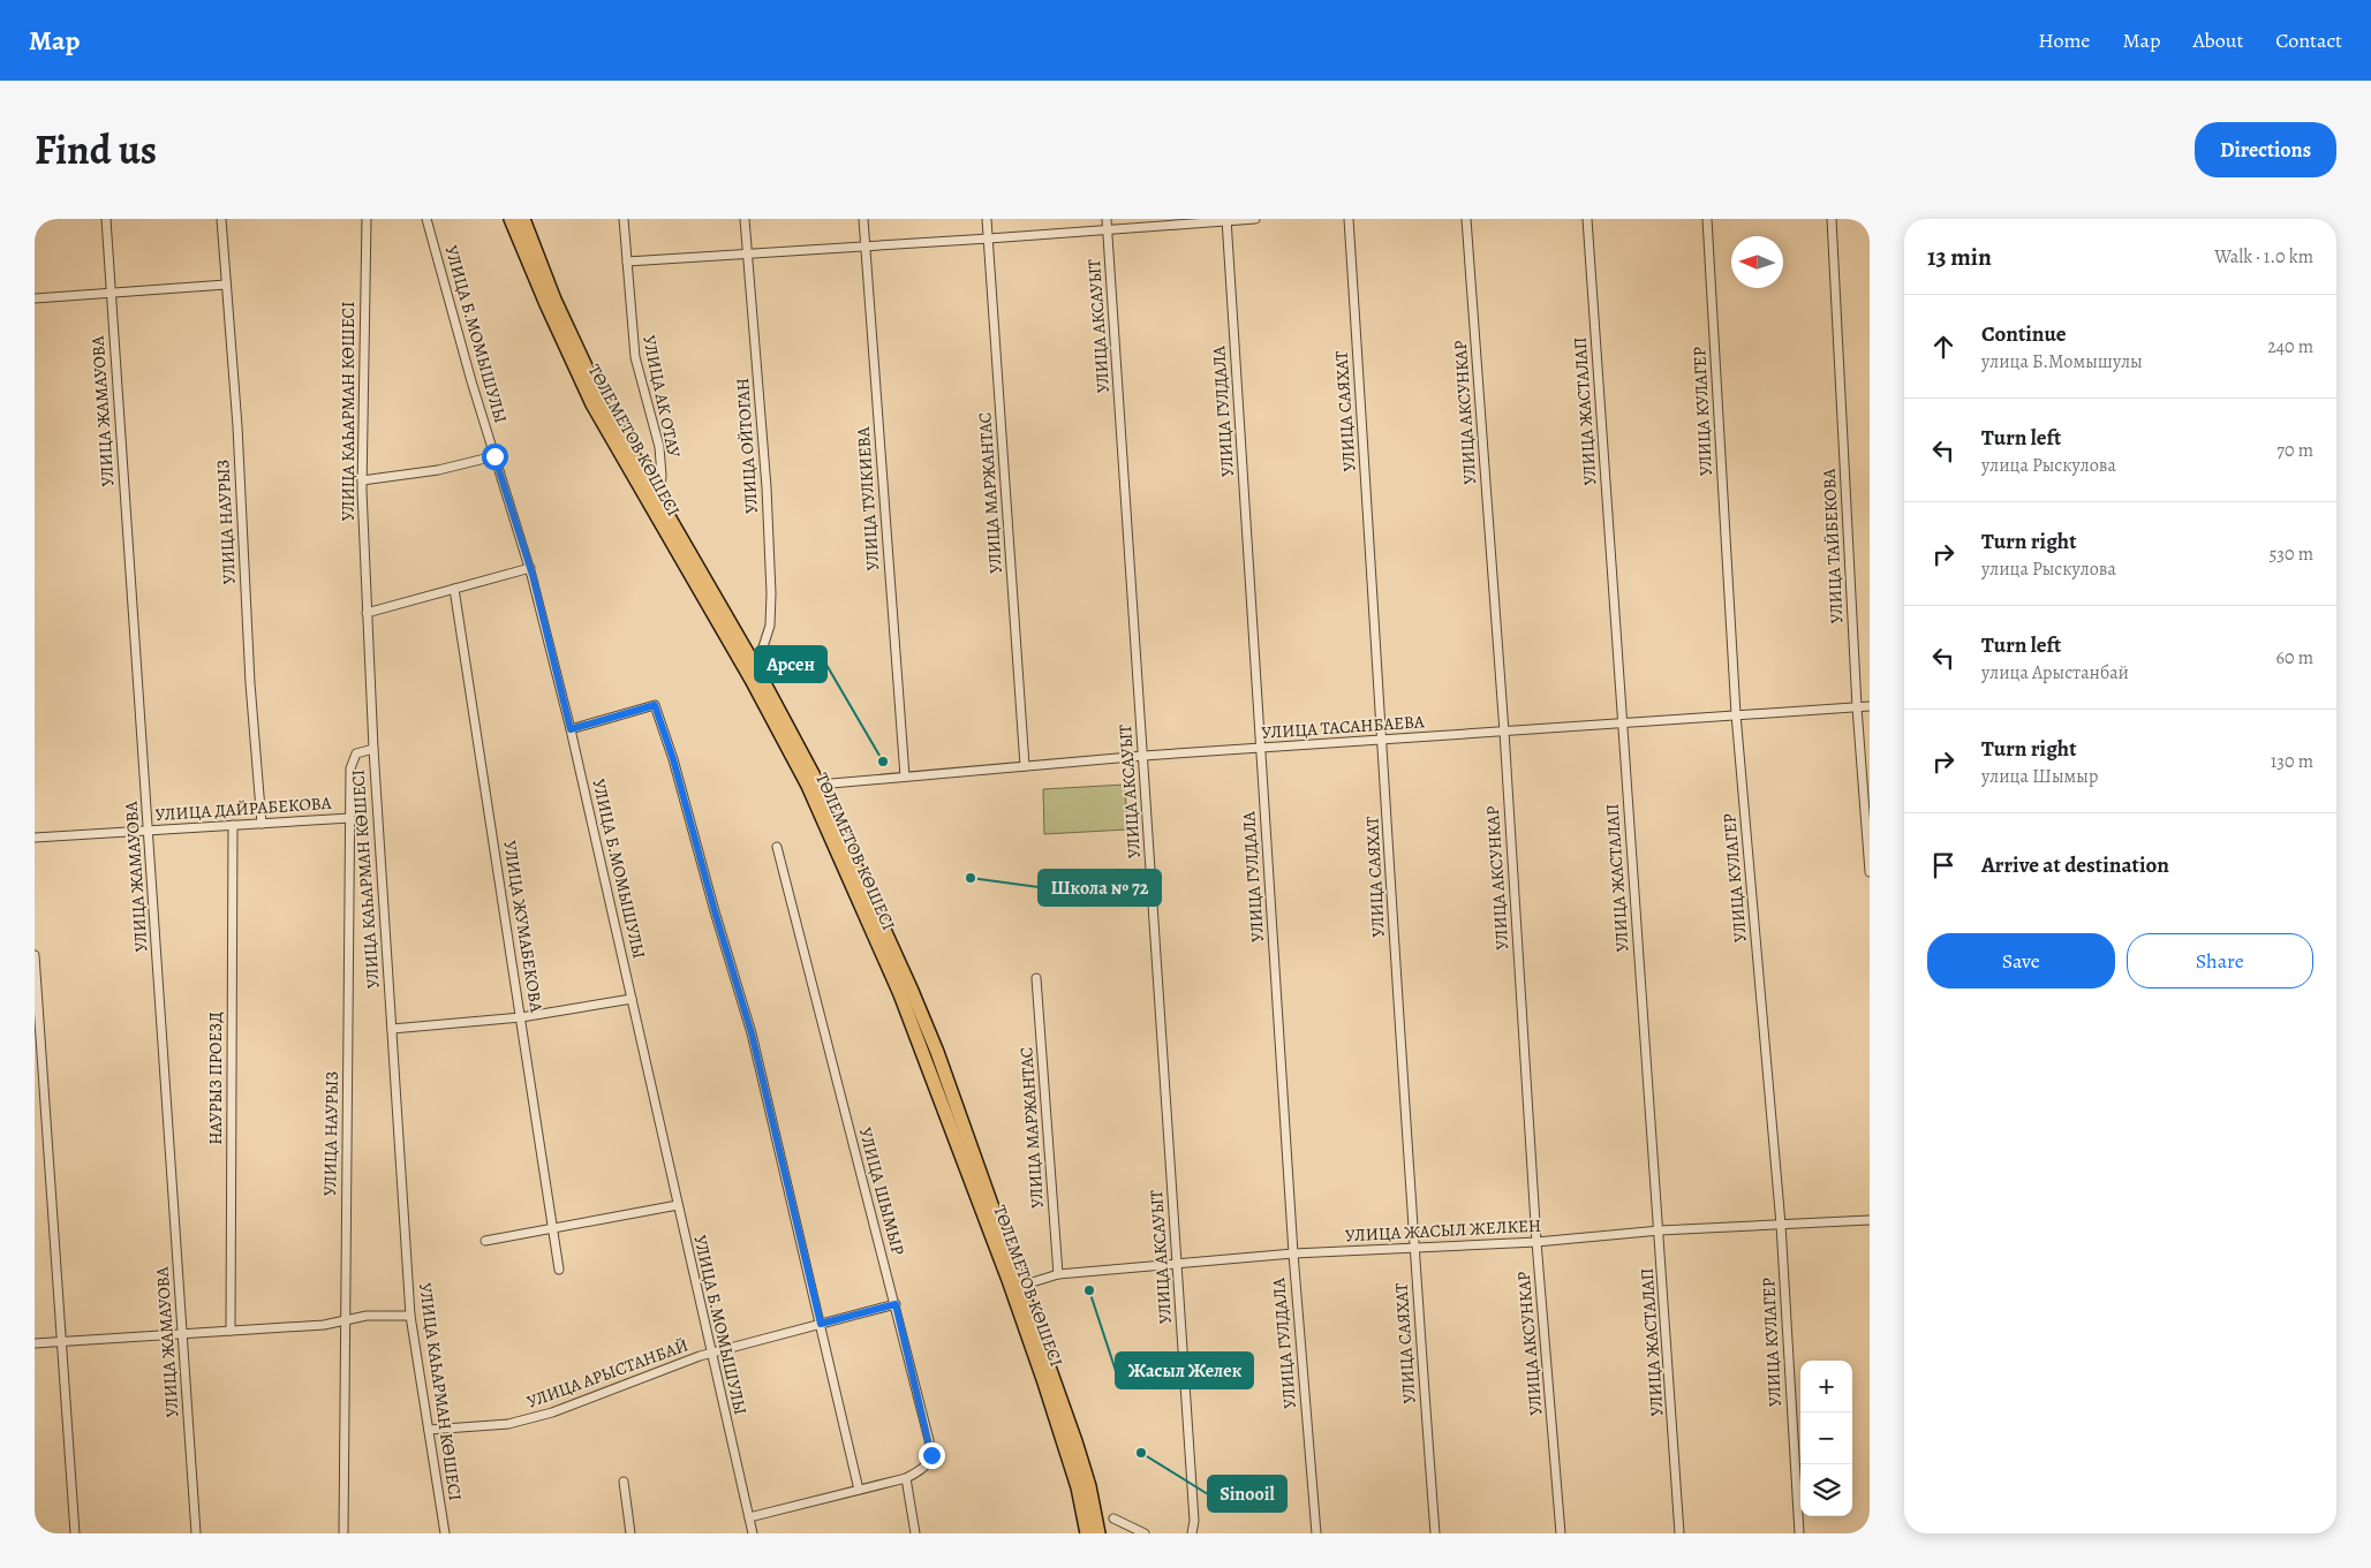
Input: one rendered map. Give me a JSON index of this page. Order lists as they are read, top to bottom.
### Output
{
  "streets": {
    "main road": ["ТӨЛЕМЕТОВ КӨШЕСІ"],
    "street": [
      "УЛИЦА АКСАУЫТ",
      "УЛИЦА Б.МОМЫШУЛЫ",
      "УЛИЦА АК ОТАУ",
      "УЛИЦА ЖАМАУОВА",
      "УЛИЦА КАҺАРМАН КӨШЕСІ",
      "УЛИЦА ГУЛДАЛА",
      "УЛИЦА САЯХАТ",
      "УЛИЦА ЖАСТАЛАП",
      "УЛИЦА КУЛАГЕР",
      "УЛИЦА АКСУНКАР",
      "УЛИЦА ОЙТОГАН",
      "УЛИЦА МАРЖАНТАС",
      "УЛИЦА ТУЛКИЕВА",
      "УЛИЦА НАУРЫЗ",
      "УЛИЦА ТАЙБЕКОВА",
      "УЛИЦА ТАСАНБАЕВА",
      "УЛИЦА ДАЙРАБЕКОВА",
      "УЛИЦА ЖУМАБЕКОВА",
      "НАУРЫЗ ПРОЕЗД",
      "УЛИЦА ШЫМЫР",
      "УЛИЦА ЖАСЫЛ ЖЕЛКЕН",
      "УЛИЦА АРЫСТАНБАЙ"
    ]
  },
  "crossings": [
    ["УЛИЦА АКСАУЫТ", "УЛИЦА ТАСАНБАЕВА"],
    ["УЛИЦА АКСАУЫТ", "УЛИЦА ЖАСЫЛ ЖЕЛКЕН"],
    ["УЛИЦА Б.МОМЫШУЛЫ", "УЛИЦА АРЫСТАНБАЙ"],
    ["УЛИЦА АК ОТАУ", "ТӨЛЕМЕТОВ КӨШЕСІ"],
    ["УЛИЦА ЖАМАУОВА", "УЛИЦА ДАЙРАБЕКОВА"],
    ["УЛИЦА КАҺАРМАН КӨШЕСІ", "УЛИЦА НАУРЫЗ"],
    ["УЛИЦА КАҺАРМАН КӨШЕСІ", "УЛИЦА АРЫСТАНБАЙ"],
    ["УЛИЦА ГУЛДАЛА", "УЛИЦА ТАСАНБАЕВА"],
    ["УЛИЦА ГУЛДАЛА", "УЛИЦА ЖАСЫЛ ЖЕЛКЕН"],
    ["УЛИЦА САЯХАТ", "УЛИЦА ТАСАНБАЕВА"],
    ["УЛИЦА САЯХАТ", "УЛИЦА ЖАСЫЛ ЖЕЛКЕН"],
    ["УЛИЦА ЖАСТАЛАП", "УЛИЦА ТАСАНБАЕВА"],
    ["УЛИЦА ЖАСТАЛАП", "УЛИЦА ЖАСЫЛ ЖЕЛКЕН"],
    ["УЛИЦА КУЛАГЕР", "УЛИЦА ТАСАНБАЕВА"],
    ["УЛИЦА КУЛАГЕР", "УЛИЦА ЖАСЫЛ ЖЕЛКЕН"],
    ["УЛИЦА АКСУНКАР", "УЛИЦА ТАСАНБАЕВА"],
    ["УЛИЦА АКСУНКАР", "УЛИЦА ЖАСЫЛ ЖЕЛКЕН"],
    ["ТӨЛЕМЕТОВ КӨШЕСІ", "УЛИЦА ОЙТОГАН"],
    ["ТӨЛЕМЕТОВ КӨШЕСІ", "УЛИЦА ТАСАНБАЕВА"],
    ["ТӨЛЕМЕТОВ КӨШЕСІ", "УЛИЦА ЖАСЫЛ ЖЕЛКЕН"],
    ["УЛИЦА МАРЖАНТАС", "УЛИЦА ТАСАНБАЕВА"],
    ["УЛИЦА МАРЖАНТАС", "УЛИЦА ЖАСЫЛ ЖЕЛКЕН"],
    ["УЛИЦА ТУЛКИЕВА", "УЛИЦА ТАСАНБАЕВА"],
    ["УЛИЦА НАУРЫЗ", "УЛИЦА ДАЙРАБЕКОВА"],
    ["УЛИЦА ТАЙБЕКОВА", "УЛИЦА ТАСАНБАЕВА"],
    ["УЛИЦА ДАЙРАБЕКОВА", "НАУРЫЗ ПРОЕЗД"],
    ["УЛИЦА ШЫМЫР", "УЛИЦА АРЫСТАНБАЙ"]
  ],
  "places": [
    "Арсен",
    "Школа № 72",
    "Жасыл Желек",
    "Sinooil"
  ],
  "north": "left",
  "page": {
    "header": "Map",
    "nav": [
      "Home",
      "Map",
      "About",
      "Contact"
    ],
    "title": "Find us",
    "buttons": [
      "Directions",
      ["Save", "Share"]
    ],
    "heading": ["13 min", "Walk · 1.0 km"],
    "list": [
      ["Continue", "улица Б.Момышулы", "240 m"],
      ["Turn left", "улица Рыскулова", "70 m"],
      ["Turn right", "улица Рыскулова", "530 m"],
      ["Turn left", "улица Арыстанбай", "60 m"],
      ["Turn right", "улица Шымыр", "130 m"],
      "Arrive at destination"
    ],
    "map_buttons": ["+", "−"]
  }
}
